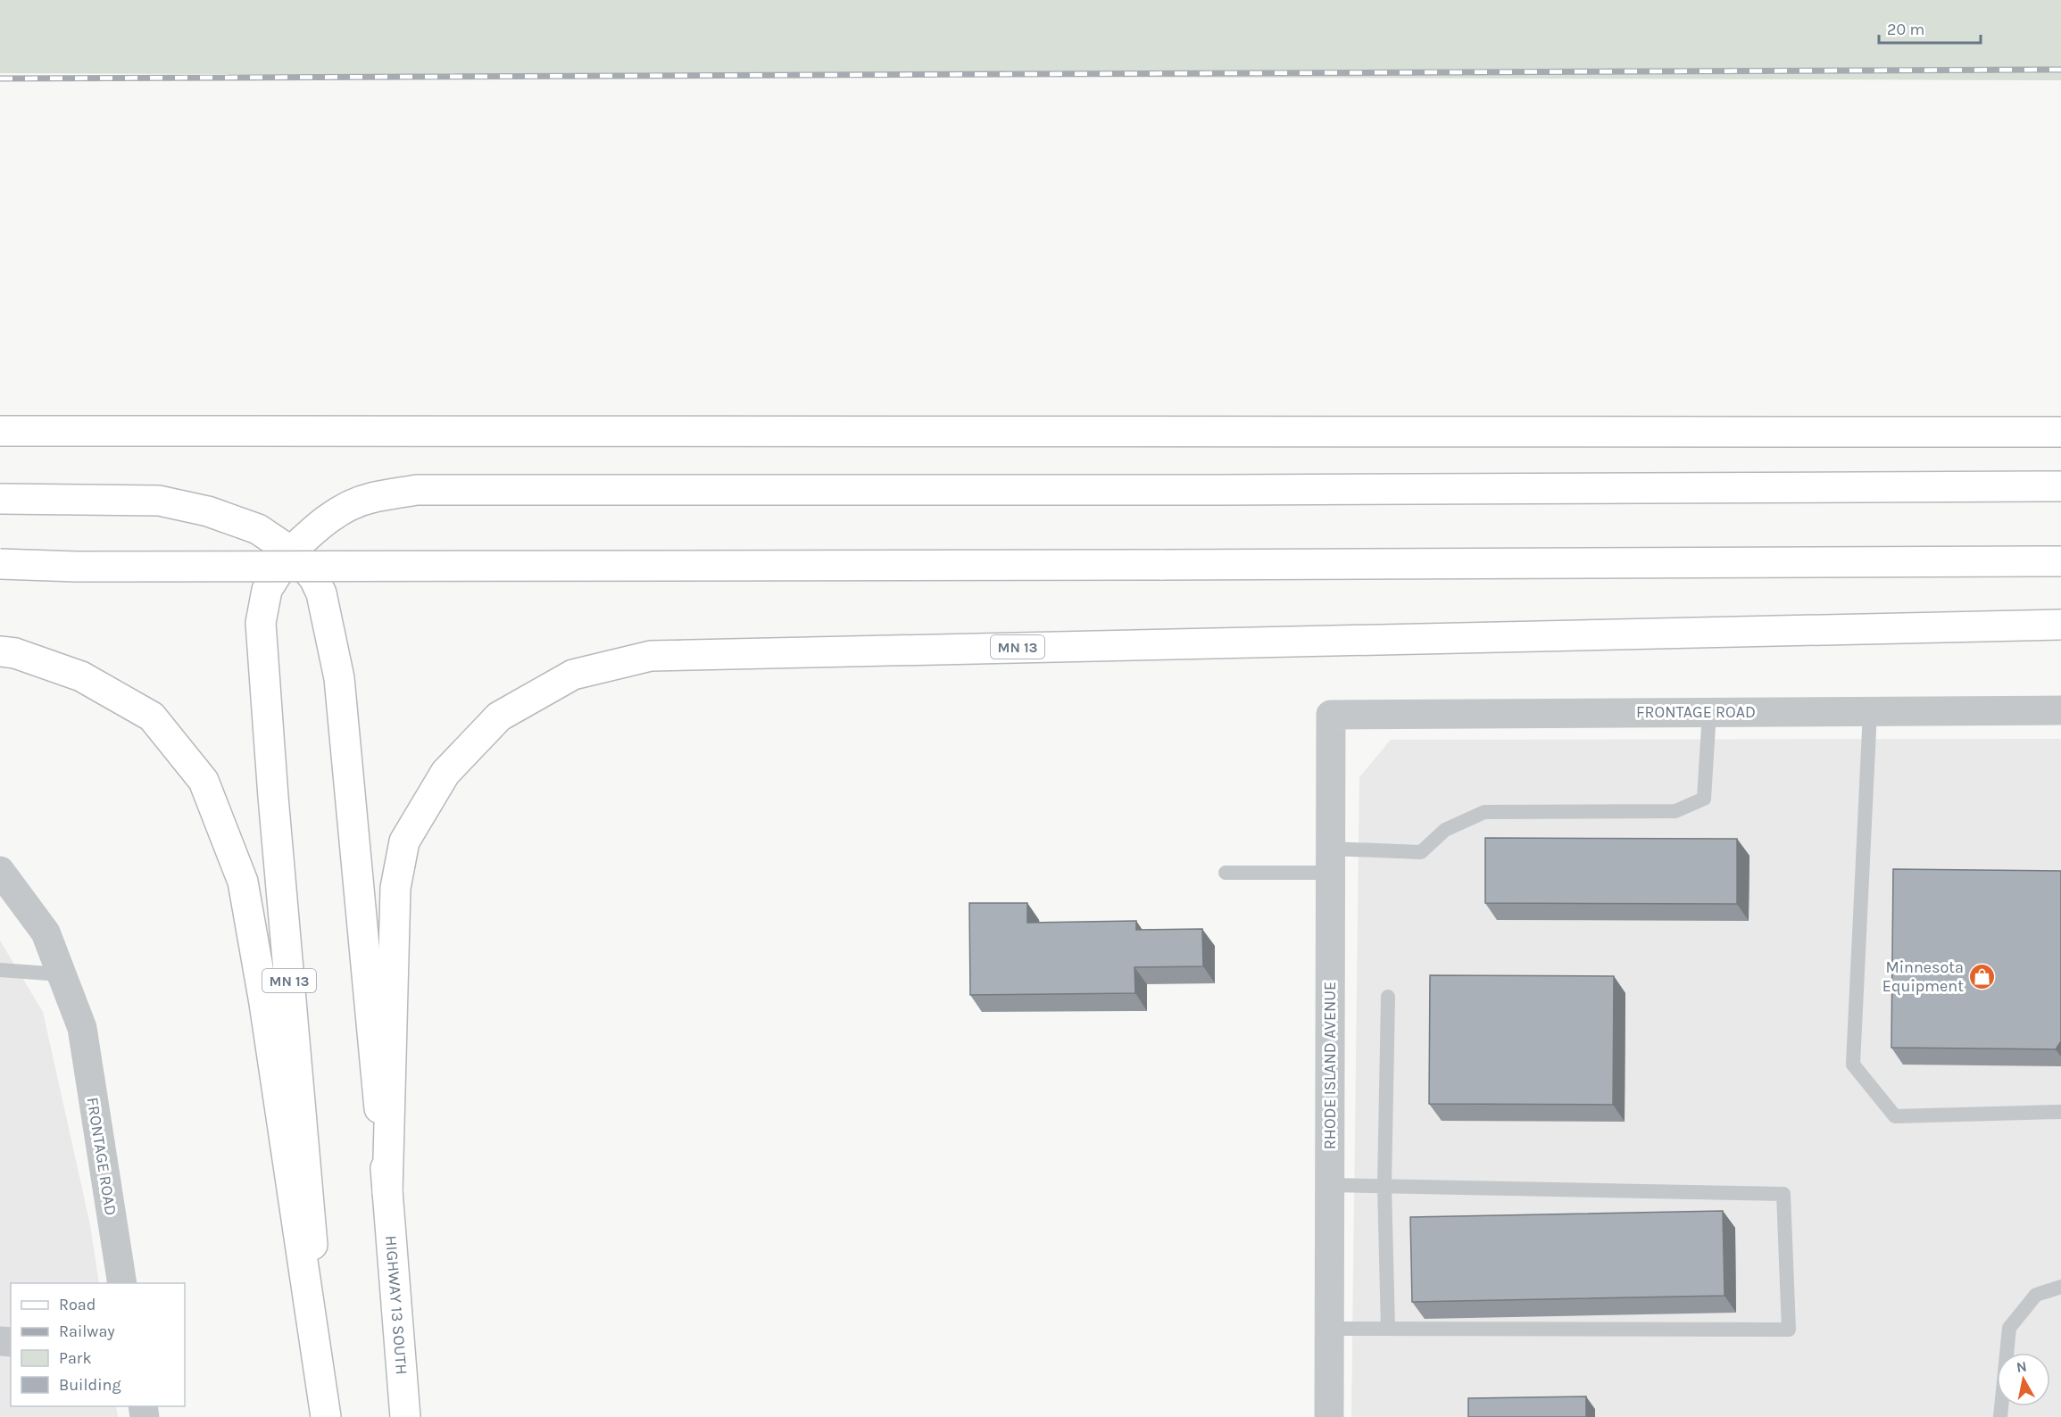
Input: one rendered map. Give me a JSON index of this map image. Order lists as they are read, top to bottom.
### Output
{
  "streets": {
    "main road": ["MN 13", "HIGHWAY 13 SOUTH"],
    "street": ["FRONTAGE ROAD", "RHODE ISLAND AVENUE"]
  },
  "crossings": [
    ["MN 13", "HIGHWAY 13 SOUTH"],
    ["FRONTAGE ROAD", "RHODE ISLAND AVENUE"]
  ],
  "places": {
    "shop": ["Minnesota Equipment"]
  },
  "legend": [
    "Road",
    "Railway",
    "Park",
    "Building"
  ],
  "scale_bar": "20 m",
  "north": "top"
}
